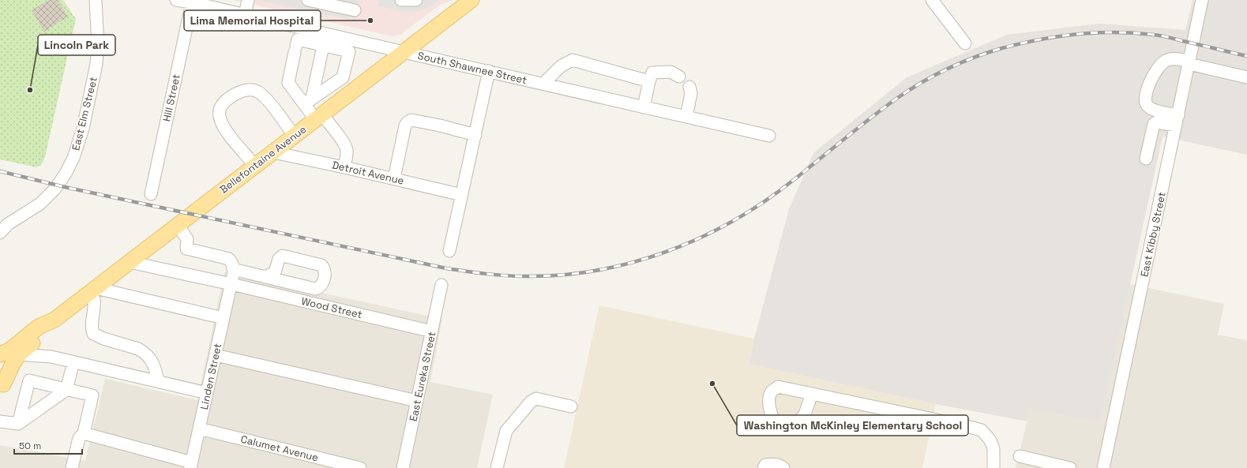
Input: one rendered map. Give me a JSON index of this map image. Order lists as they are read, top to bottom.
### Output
{
  "streets": {
    "main road": ["Bellefontaine Avenue"],
    "street": [
      "South Shawnee Street",
      "Hill Street",
      "East Elm Street",
      "Detroit Avenue",
      "East Kibby Street",
      "Wood Street",
      "Linden Street",
      "East Eureka Street",
      "Calumet Avenue"
    ]
  },
  "crossings": [
    ["South Shawnee Street", "Hill Street"],
    ["South Shawnee Street", "Bellefontaine Avenue"],
    ["Bellefontaine Avenue", "Detroit Avenue"],
    ["Bellefontaine Avenue", "Wood Street"],
    ["Wood Street", "Linden Street"],
    ["Wood Street", "East Eureka Street"],
    ["Linden Street", "Calumet Avenue"]
  ],
  "places": ["Lima Memorial Hospital", "Lincoln Park", "Washington McKinley Elementary School"],
  "scale_bar": "50 m"
}
